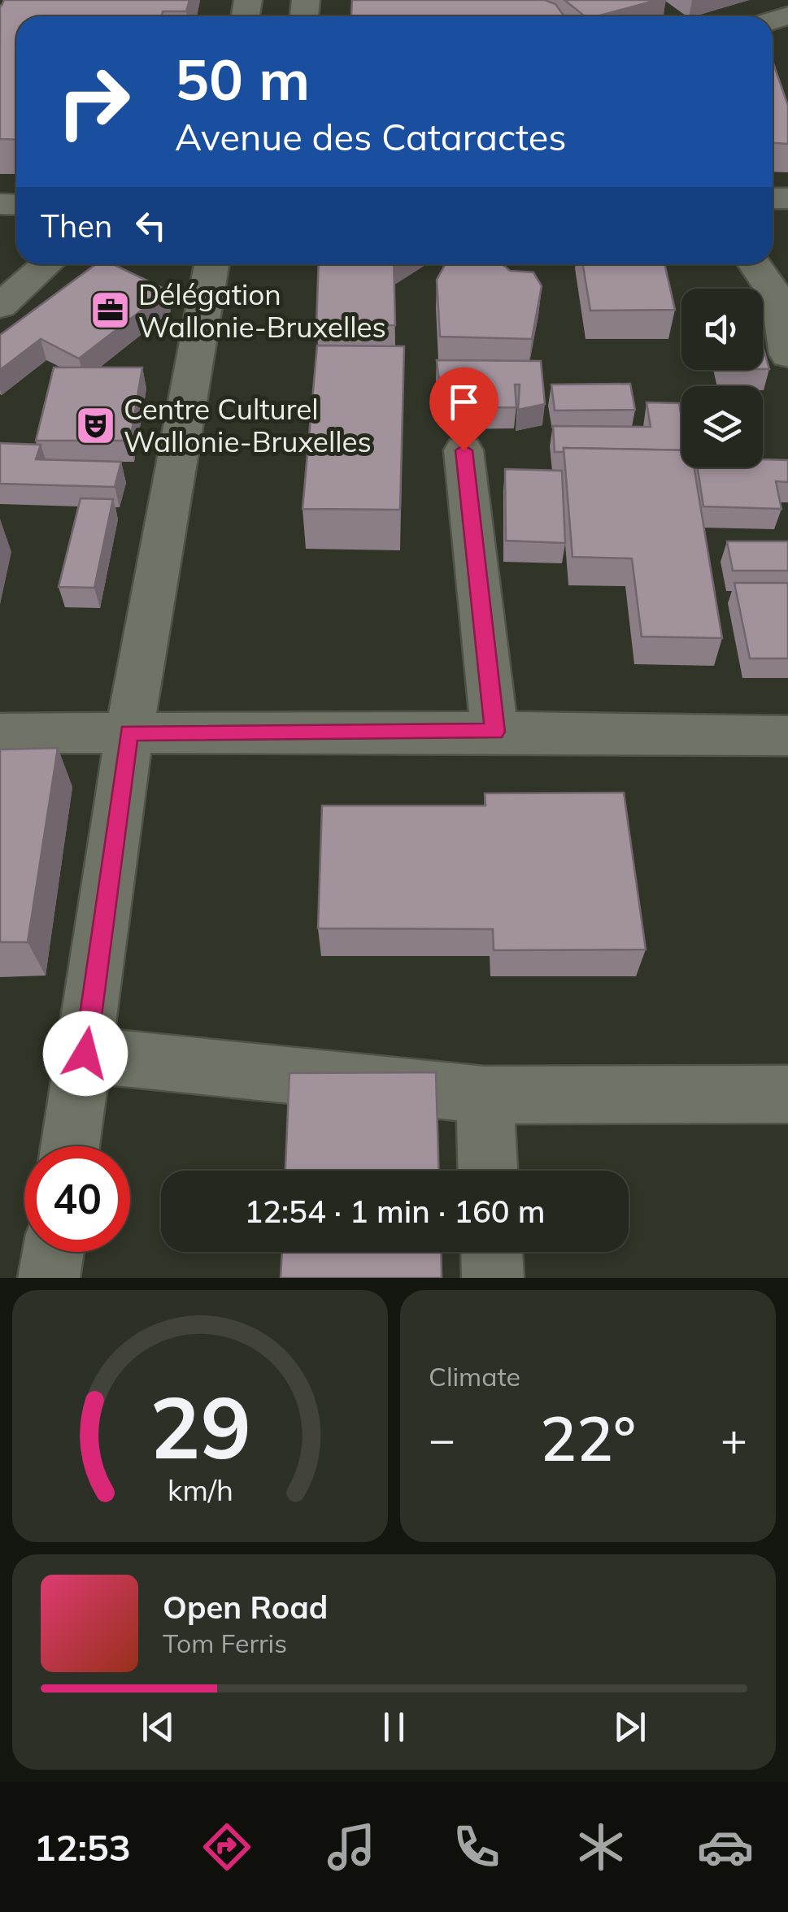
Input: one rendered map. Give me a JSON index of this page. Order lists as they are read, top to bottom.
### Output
{
  "places": {
    "office": ["Délégation Wallonie-Bruxelles"],
    "theatre": ["Centre Culturel Wallonie-Bruxelles"]
  },
  "page": {
    "turn": ["50 m", "Avenue des Cataractes"],
    "then": "Then",
    "limit": "40",
    "trip": "12:54 · 1 min · 160 m",
    "tile": "Climate",
    "heat": ["−", "22°", "+"],
    "song": ["Open Road", "Tom Ferris"],
    "tabs": "12:53",
    "gauge": ["29", "km/h"]
  }
}
